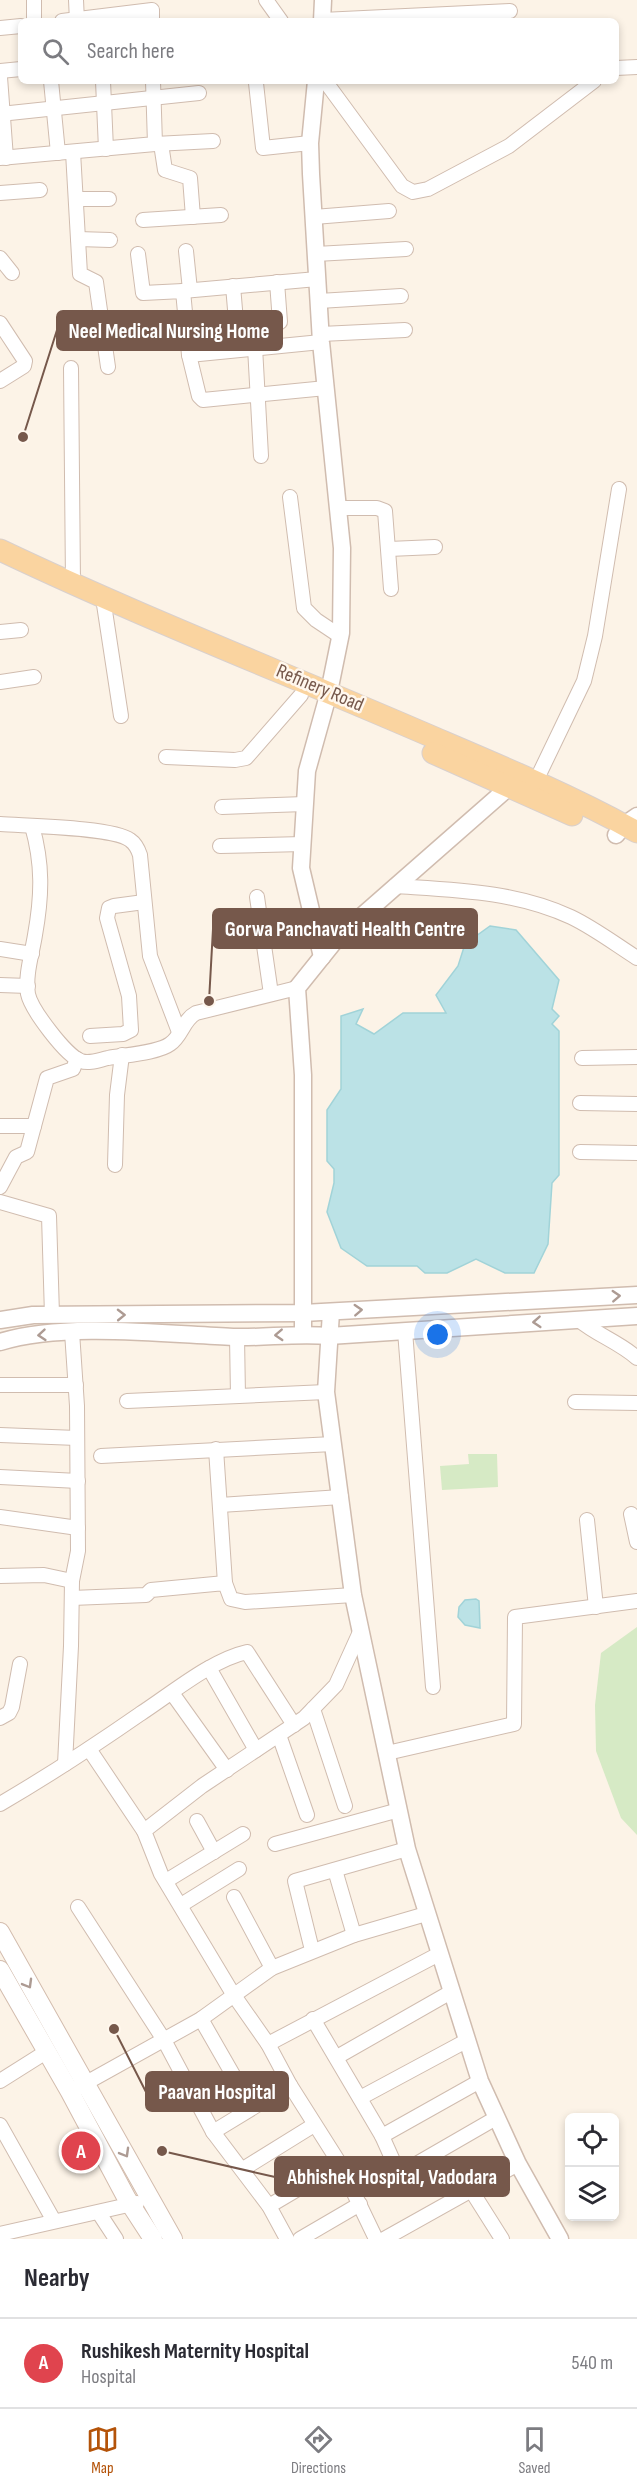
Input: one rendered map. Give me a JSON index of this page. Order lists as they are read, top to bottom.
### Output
{
  "streets": {
    "main road": ["Refinery Road"]
  },
  "places": [
    "Neel Medical Nursing Home",
    "Gorwa Panchavati Health Centre",
    "Paavan Hospital",
    "Abhishek Hospital, Vadodara"
  ],
  "page": {
    "search": "Search here",
    "pins": "A",
    "heading": "Nearby",
    "list": [
      {
        "mark": "A",
        "name": "Rushikesh Maternity Hospital",
        "note": "Hospital",
        "value": "540 m"
      }
    ],
    "nav": ["Map", "Directions", "Saved"]
  }
}
